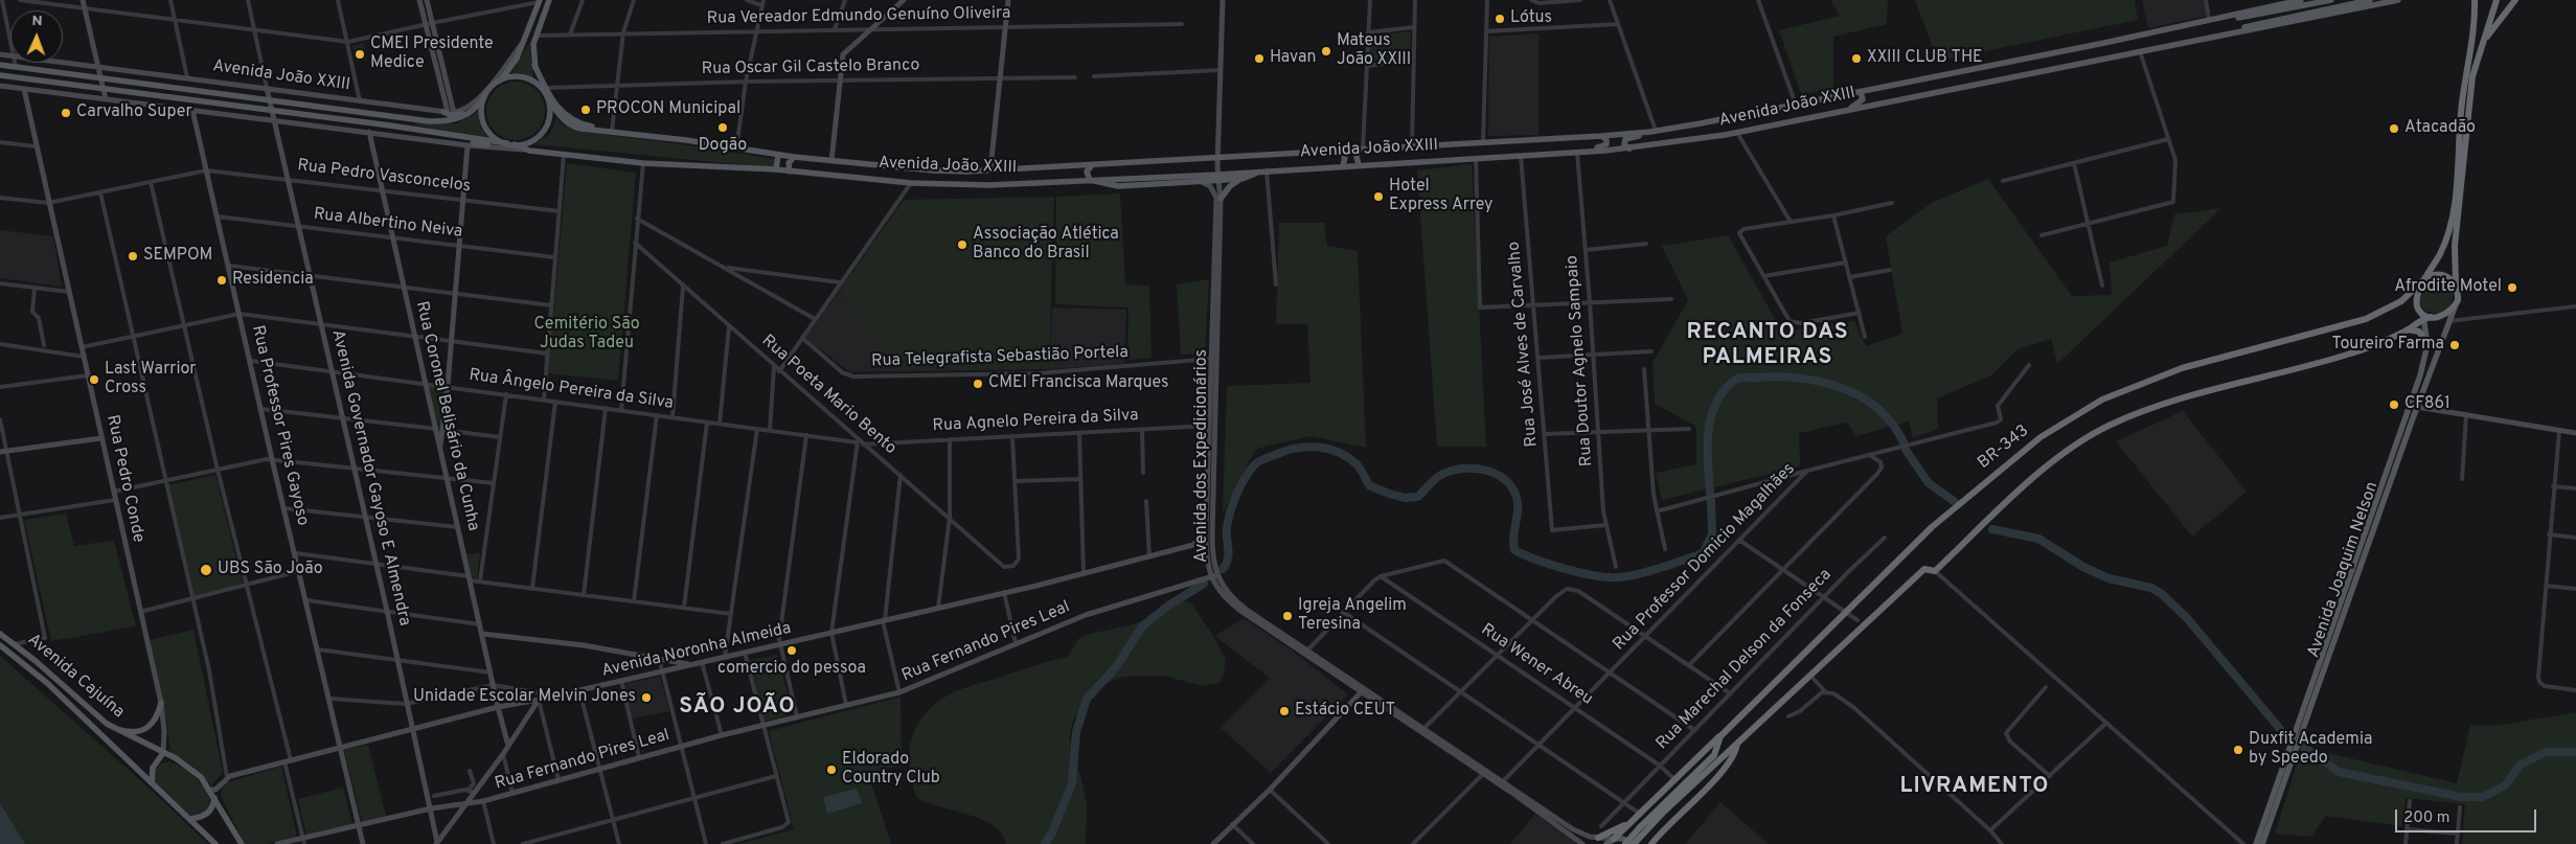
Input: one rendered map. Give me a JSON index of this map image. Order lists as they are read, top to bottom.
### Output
{
  "streets": {
    "highway": ["BR-343"],
    "main road": [
      "Avenida João XXIII",
      "Rua Coronel Belisário da Cunha",
      "Rua Professor Pires Gayoso",
      "Avenida dos Expedicionários",
      "Avenida Governador Gayoso E Almendra",
      "Rua Pedro Conde",
      "Avenida Joaquim Nelson",
      "Rua Fernando Pires Leal",
      "Avenida Noronha Almeida",
      "Avenida Cajuína"
    ],
    "street": [
      "Rua Vereador Edmundo Genuíno Oliveira",
      "Rua Oscar Gil Castelo Branco",
      "Rua Pedro Vasconcelos",
      "Rua Albertino Neiva",
      "Rua José Alves de Carvalho",
      "Rua Telegrafista Sebastião Portela",
      "Rua Doutor Agnelo Sampaio",
      "Rua Ângelo Pereira da Silva",
      "Rua Poeta Mario Bento",
      "Rua Agnelo Pereira da Silva",
      "Rua Professor Domicio Magalhães",
      "Rua Marechal Delson da Fonseca",
      "Rua Wener Abreu"
    ]
  },
  "crossings": [
    ["Avenida João XXIII", "Rua José Alves de Carvalho"],
    ["Avenida João XXIII", "Rua Doutor Agnelo Sampaio"],
    ["Avenida João XXIII", "Rua Coronel Belisário da Cunha"],
    ["Avenida João XXIII", "Rua Professor Pires Gayoso"],
    ["Avenida João XXIII", "Avenida dos Expedicionários"],
    ["Avenida João XXIII", "Avenida Governador Gayoso E Almendra"],
    ["Avenida João XXIII", "Rua Pedro Conde"],
    ["Rua Pedro Vasconcelos", "Rua Coronel Belisário da Cunha"],
    ["Rua Pedro Vasconcelos", "Rua Professor Pires Gayoso"],
    ["Rua Pedro Vasconcelos", "Avenida Governador Gayoso E Almendra"],
    ["Rua Pedro Vasconcelos", "Rua Pedro Conde"],
    ["Rua Albertino Neiva", "Rua Coronel Belisário da Cunha"],
    ["Rua Albertino Neiva", "Rua Professor Pires Gayoso"],
    ["Rua Albertino Neiva", "Avenida Governador Gayoso E Almendra"],
    ["Rua José Alves de Carvalho", "Rua Doutor Agnelo Sampaio"],
    ["Rua Telegrafista Sebastião Portela", "Avenida dos Expedicionários"],
    ["Rua Ângelo Pereira da Silva", "Rua Poeta Mario Bento"],
    ["Rua Ângelo Pereira da Silva", "Rua Coronel Belisário da Cunha"],
    ["Rua Ângelo Pereira da Silva", "Rua Professor Pires Gayoso"],
    ["Rua Ângelo Pereira da Silva", "Avenida Governador Gayoso E Almendra"],
    ["Rua Poeta Mario Bento", "Rua Agnelo Pereira da Silva"],
    ["Rua Coronel Belisário da Cunha", "Avenida Noronha Almeida"],
    ["Rua Agnelo Pereira da Silva", "Avenida dos Expedicionários"],
    ["Rua Professor Pires Gayoso", "Rua Fernando Pires Leal"],
    ["Rua Professor Pires Gayoso", "Avenida Noronha Almeida"],
    ["BR-343", "Avenida Joaquim Nelson"],
    ["Avenida dos Expedicionários", "Rua Professor Domicio Magalhães"],
    ["Avenida dos Expedicionários", "Rua Fernando Pires Leal"],
    ["Avenida Governador Gayoso E Almendra", "Rua Fernando Pires Leal"],
    ["Avenida Governador Gayoso E Almendra", "Avenida Noronha Almeida"],
    ["Rua Pedro Conde", "Avenida Cajuína"],
    ["Rua Professor Domicio Magalhães", "Rua Wener Abreu"],
    ["Avenida Noronha Almeida", "Avenida Cajuína"],
    ["Rua Marechal Delson da Fonseca", "Rua Wener Abreu"]
  ],
  "districts": ["RECANTO DAS PALMEIRAS", "SÃO JOÃO", "LIVRAMENTO"],
  "parks": ["Cemitério São Judas Tadeu"],
  "places": [
    "Lótus",
    "Mateus João XXIII",
    "CMEI Presidente Medice",
    "Havan",
    "XXIII CLUB THE",
    "PROCON Municipal",
    "Carvalho Super",
    "Dogão",
    "Atacadão",
    "Hotel Express Arrey",
    "Associação Atlética Banco do Brasil",
    "SEMPOM",
    "Residencia",
    "Afrodite Motel",
    "Toureiro Farma",
    "Last Warrior Cross",
    "CMEI Francisca Marques",
    "CF861",
    "UBS São João",
    "Igreja Angelim Teresina",
    "comercio do pessoa",
    "Unidade Escolar Melvin Jones",
    "Estácio CEUT",
    "Duxfit Academia by Speedo",
    "Eldorado Country Club"
  ],
  "scale_bar": "200 m",
  "north": "top"
}
